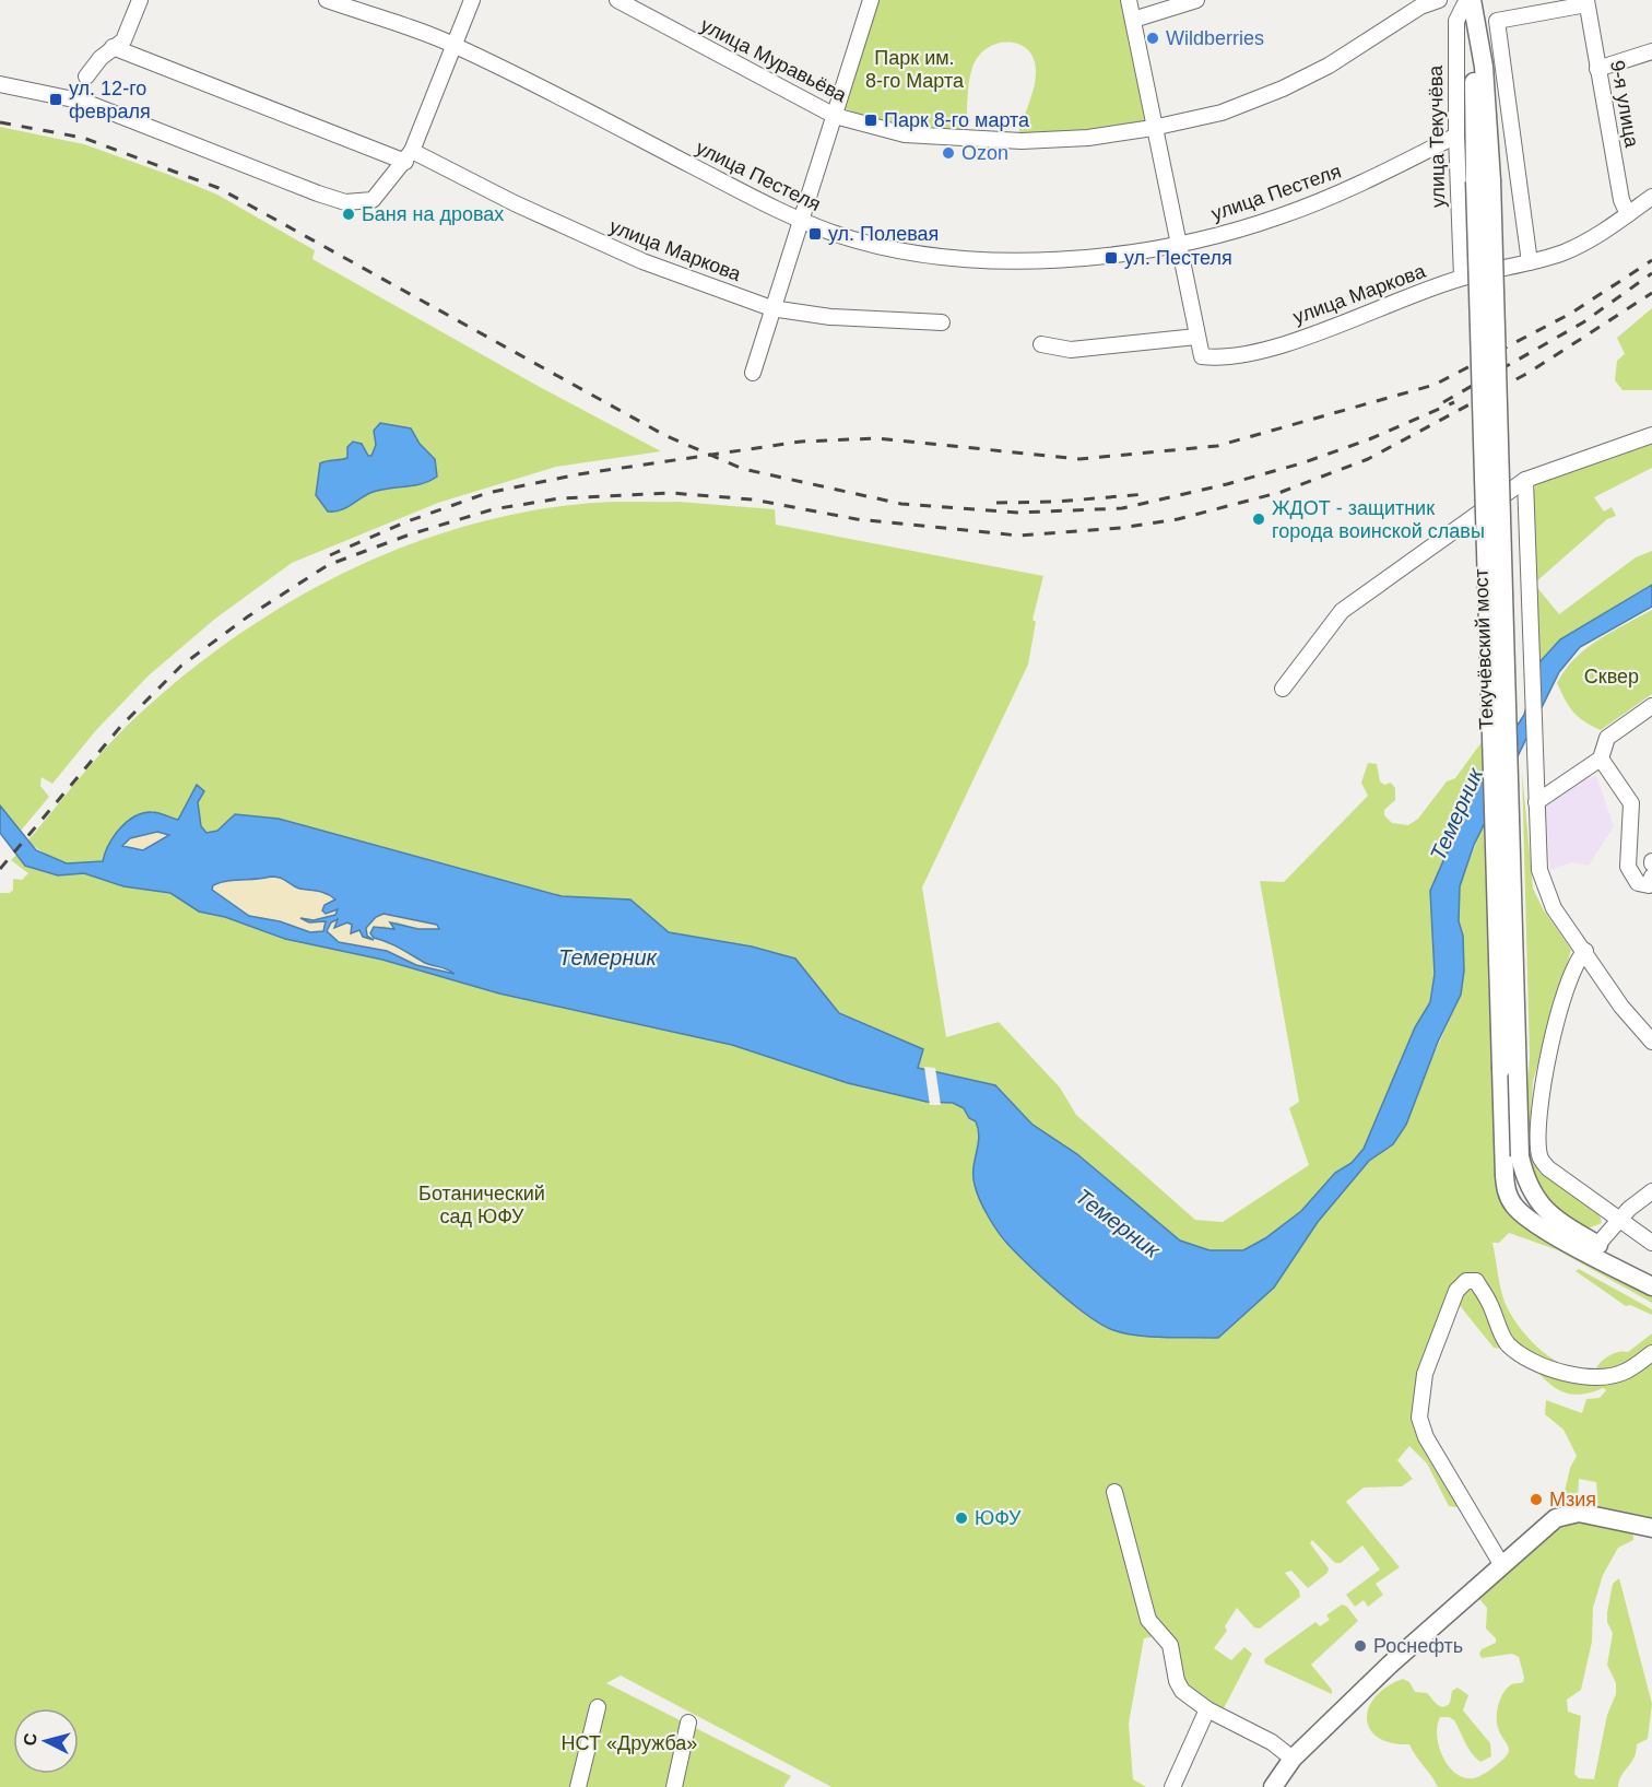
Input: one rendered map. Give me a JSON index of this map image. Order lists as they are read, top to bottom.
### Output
{
  "streets": {
    "main road": ["Текучёвский мост"],
    "street": [
      "улица Муравьёва",
      "9-я улица",
      "улица Текучёва",
      "улица Пестеля",
      "улица Маркова"
    ]
  },
  "crossings": [
    ["9-я улица", "улица Маркова"],
    ["улица Текучёва", "улица Пестеля"],
    ["улица Текучёва", "улица Маркова"],
    ["улица Текучёва", "Текучёвский мост"]
  ],
  "water": ["Темерник"],
  "parks": [
    "Парк им. 8-го Марта",
    "Сквер",
    "Ботанический сад ЮФУ",
    "НСТ «Дружба»"
  ],
  "places": {
    "other": [
      "Wildberries",
      "Ozon",
      "Баня на дровах",
      "ЖДОТ - защитник города воинской славы",
      "Мзия",
      "ЮФУ",
      "Роснефть"
    ],
    "transit": [
      "ул. 12-го февраля",
      "Парк 8-го марта",
      "ул. Полевая",
      "ул. Пестеля"
    ]
  },
  "north": "left"
}
